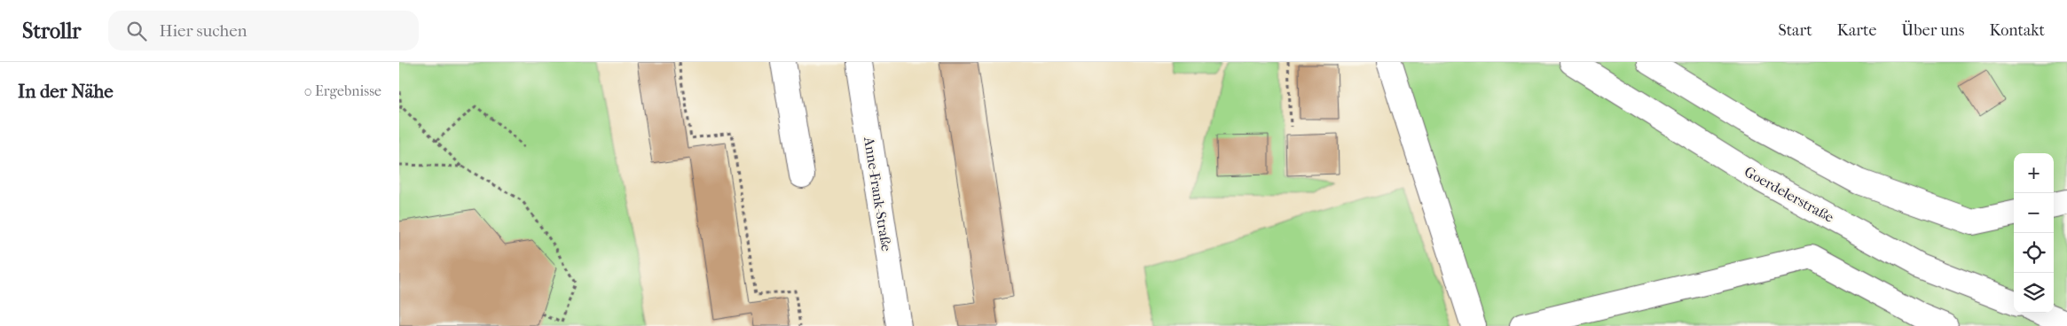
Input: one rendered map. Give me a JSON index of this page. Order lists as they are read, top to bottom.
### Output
{
  "streets": {
    "street": ["Anne-Frank-Straße", "Goerdelerstraße"]
  },
  "page": {
    "header": "Strollr",
    "search": "Hier suchen",
    "nav": [
      "Start",
      "Karte",
      "Über uns",
      "Kontakt"
    ],
    "heading": ["In der Nähe", "0 Ergebnisse"],
    "map_buttons": ["+", "−"]
  }
}
